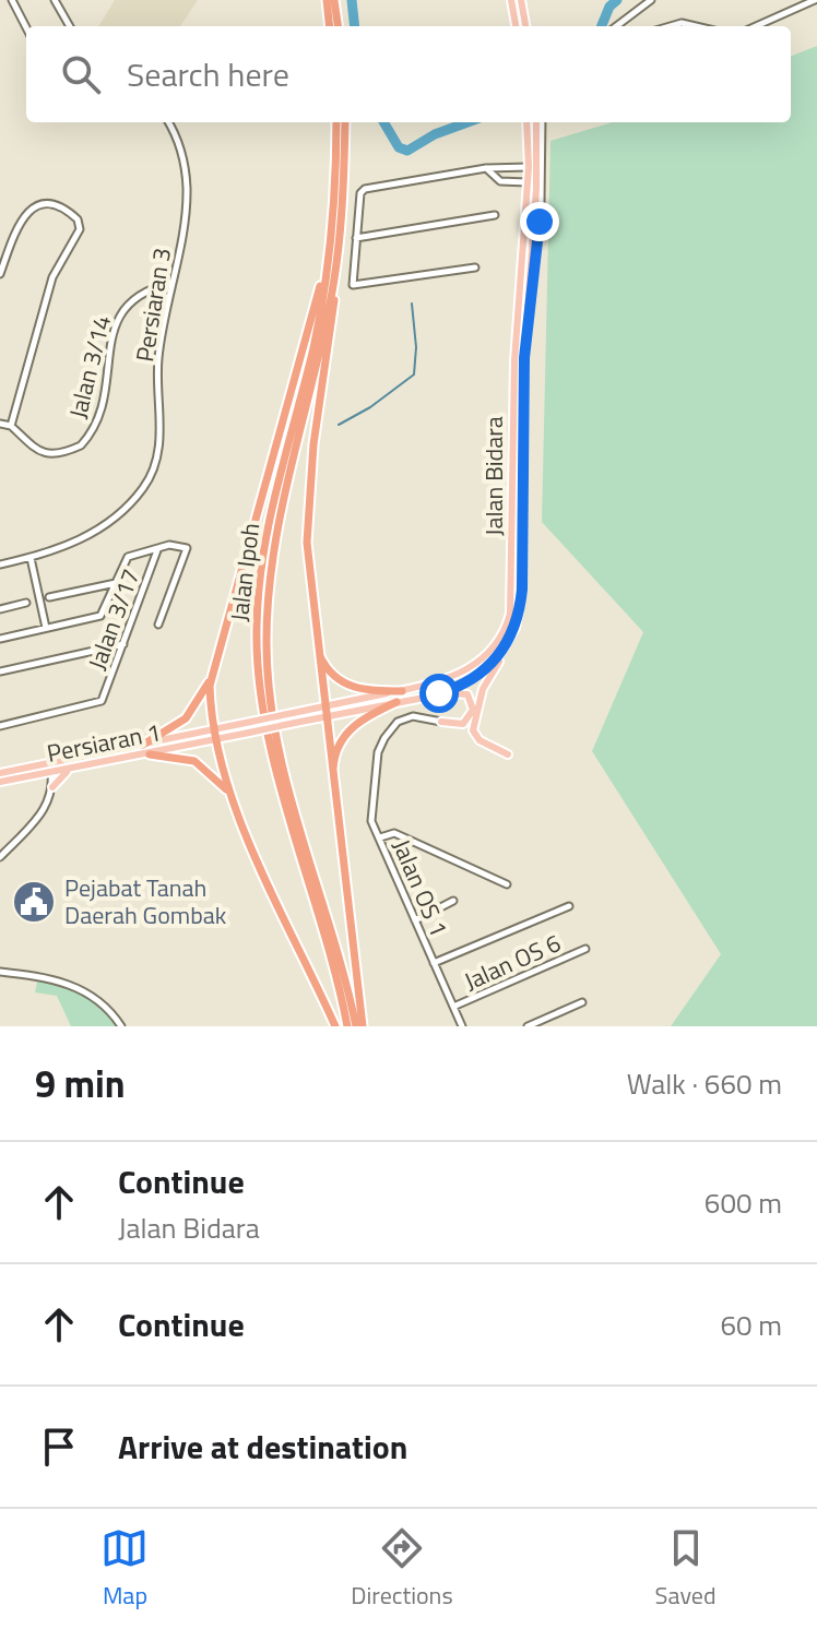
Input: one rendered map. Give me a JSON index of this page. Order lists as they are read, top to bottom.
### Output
{
  "streets": {
    "highway": ["Jalan Ipoh"],
    "main road": ["Jalan Bidara", "Persiaran 1"],
    "street": [
      "Persiaran 3",
      "Jalan 3/14",
      "Jalan 3/17",
      "Jalan OS 1",
      "Jalan OS 6"
    ]
  },
  "crossings": [
    ["Persiaran 3", "Jalan 3/14"],
    ["Jalan Bidara", "Persiaran 1"],
    ["Jalan OS 1", "Jalan OS 6"]
  ],
  "places": {
    "public building": ["Pejabat Tanah Daerah Gombak"]
  },
  "page": {
    "search": "Search here",
    "heading": ["9 min", "Walk · 660 m"],
    "list": [
      ["Continue", "Jalan Bidara", "600 m"],
      ["Continue", "60 m"],
      "Arrive at destination"
    ],
    "nav": ["Map", "Directions", "Saved"]
  }
}
